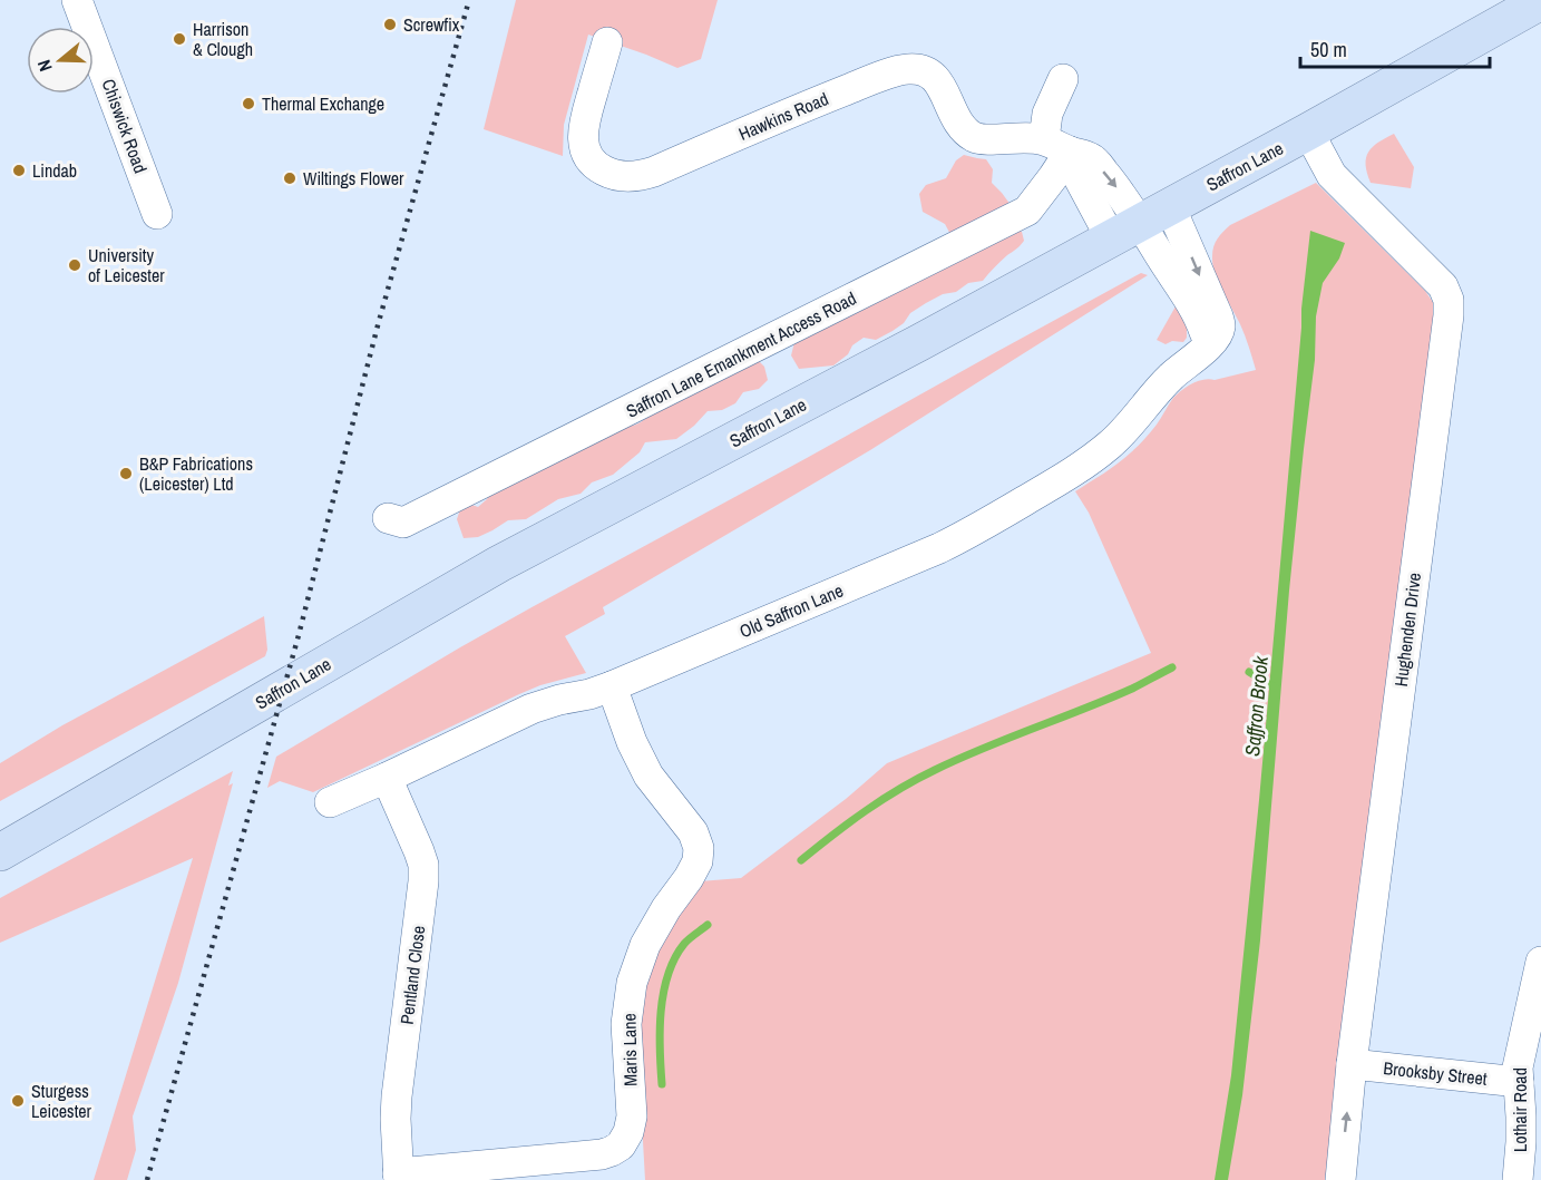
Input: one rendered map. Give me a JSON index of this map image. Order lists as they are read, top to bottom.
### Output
{
  "streets": {
    "main road": ["Saffron Lane"],
    "street": [
      "Hawkins Road",
      "Chiswick Road",
      "Saffron Lane Emankment Access Road",
      "Old Saffron Lane",
      "Hughenden Drive",
      "Pentland Close",
      "Maris Lane",
      "Brooksby Street",
      "Lothair Road"
    ]
  },
  "crossings": [
    ["Hawkins Road", "Saffron Lane Emankment Access Road"],
    ["Saffron Lane", "Old Saffron Lane"],
    ["Saffron Lane", "Hughenden Drive"],
    ["Old Saffron Lane", "Pentland Close"],
    ["Old Saffron Lane", "Maris Lane"],
    ["Hughenden Drive", "Brooksby Street"],
    ["Pentland Close", "Maris Lane"],
    ["Brooksby Street", "Lothair Road"]
  ],
  "water": ["Saffron Brook"],
  "places": [
    "Screwfix",
    "Harrison & Clough",
    "Thermal Exchange",
    "Lindab",
    "Wiltings Flower",
    "University of Leicester",
    "B&P Fabrications (Leicester) Ltd",
    "Sturgess Leicester"
  ],
  "scale_bar": "50 m",
  "north": "left"
}
